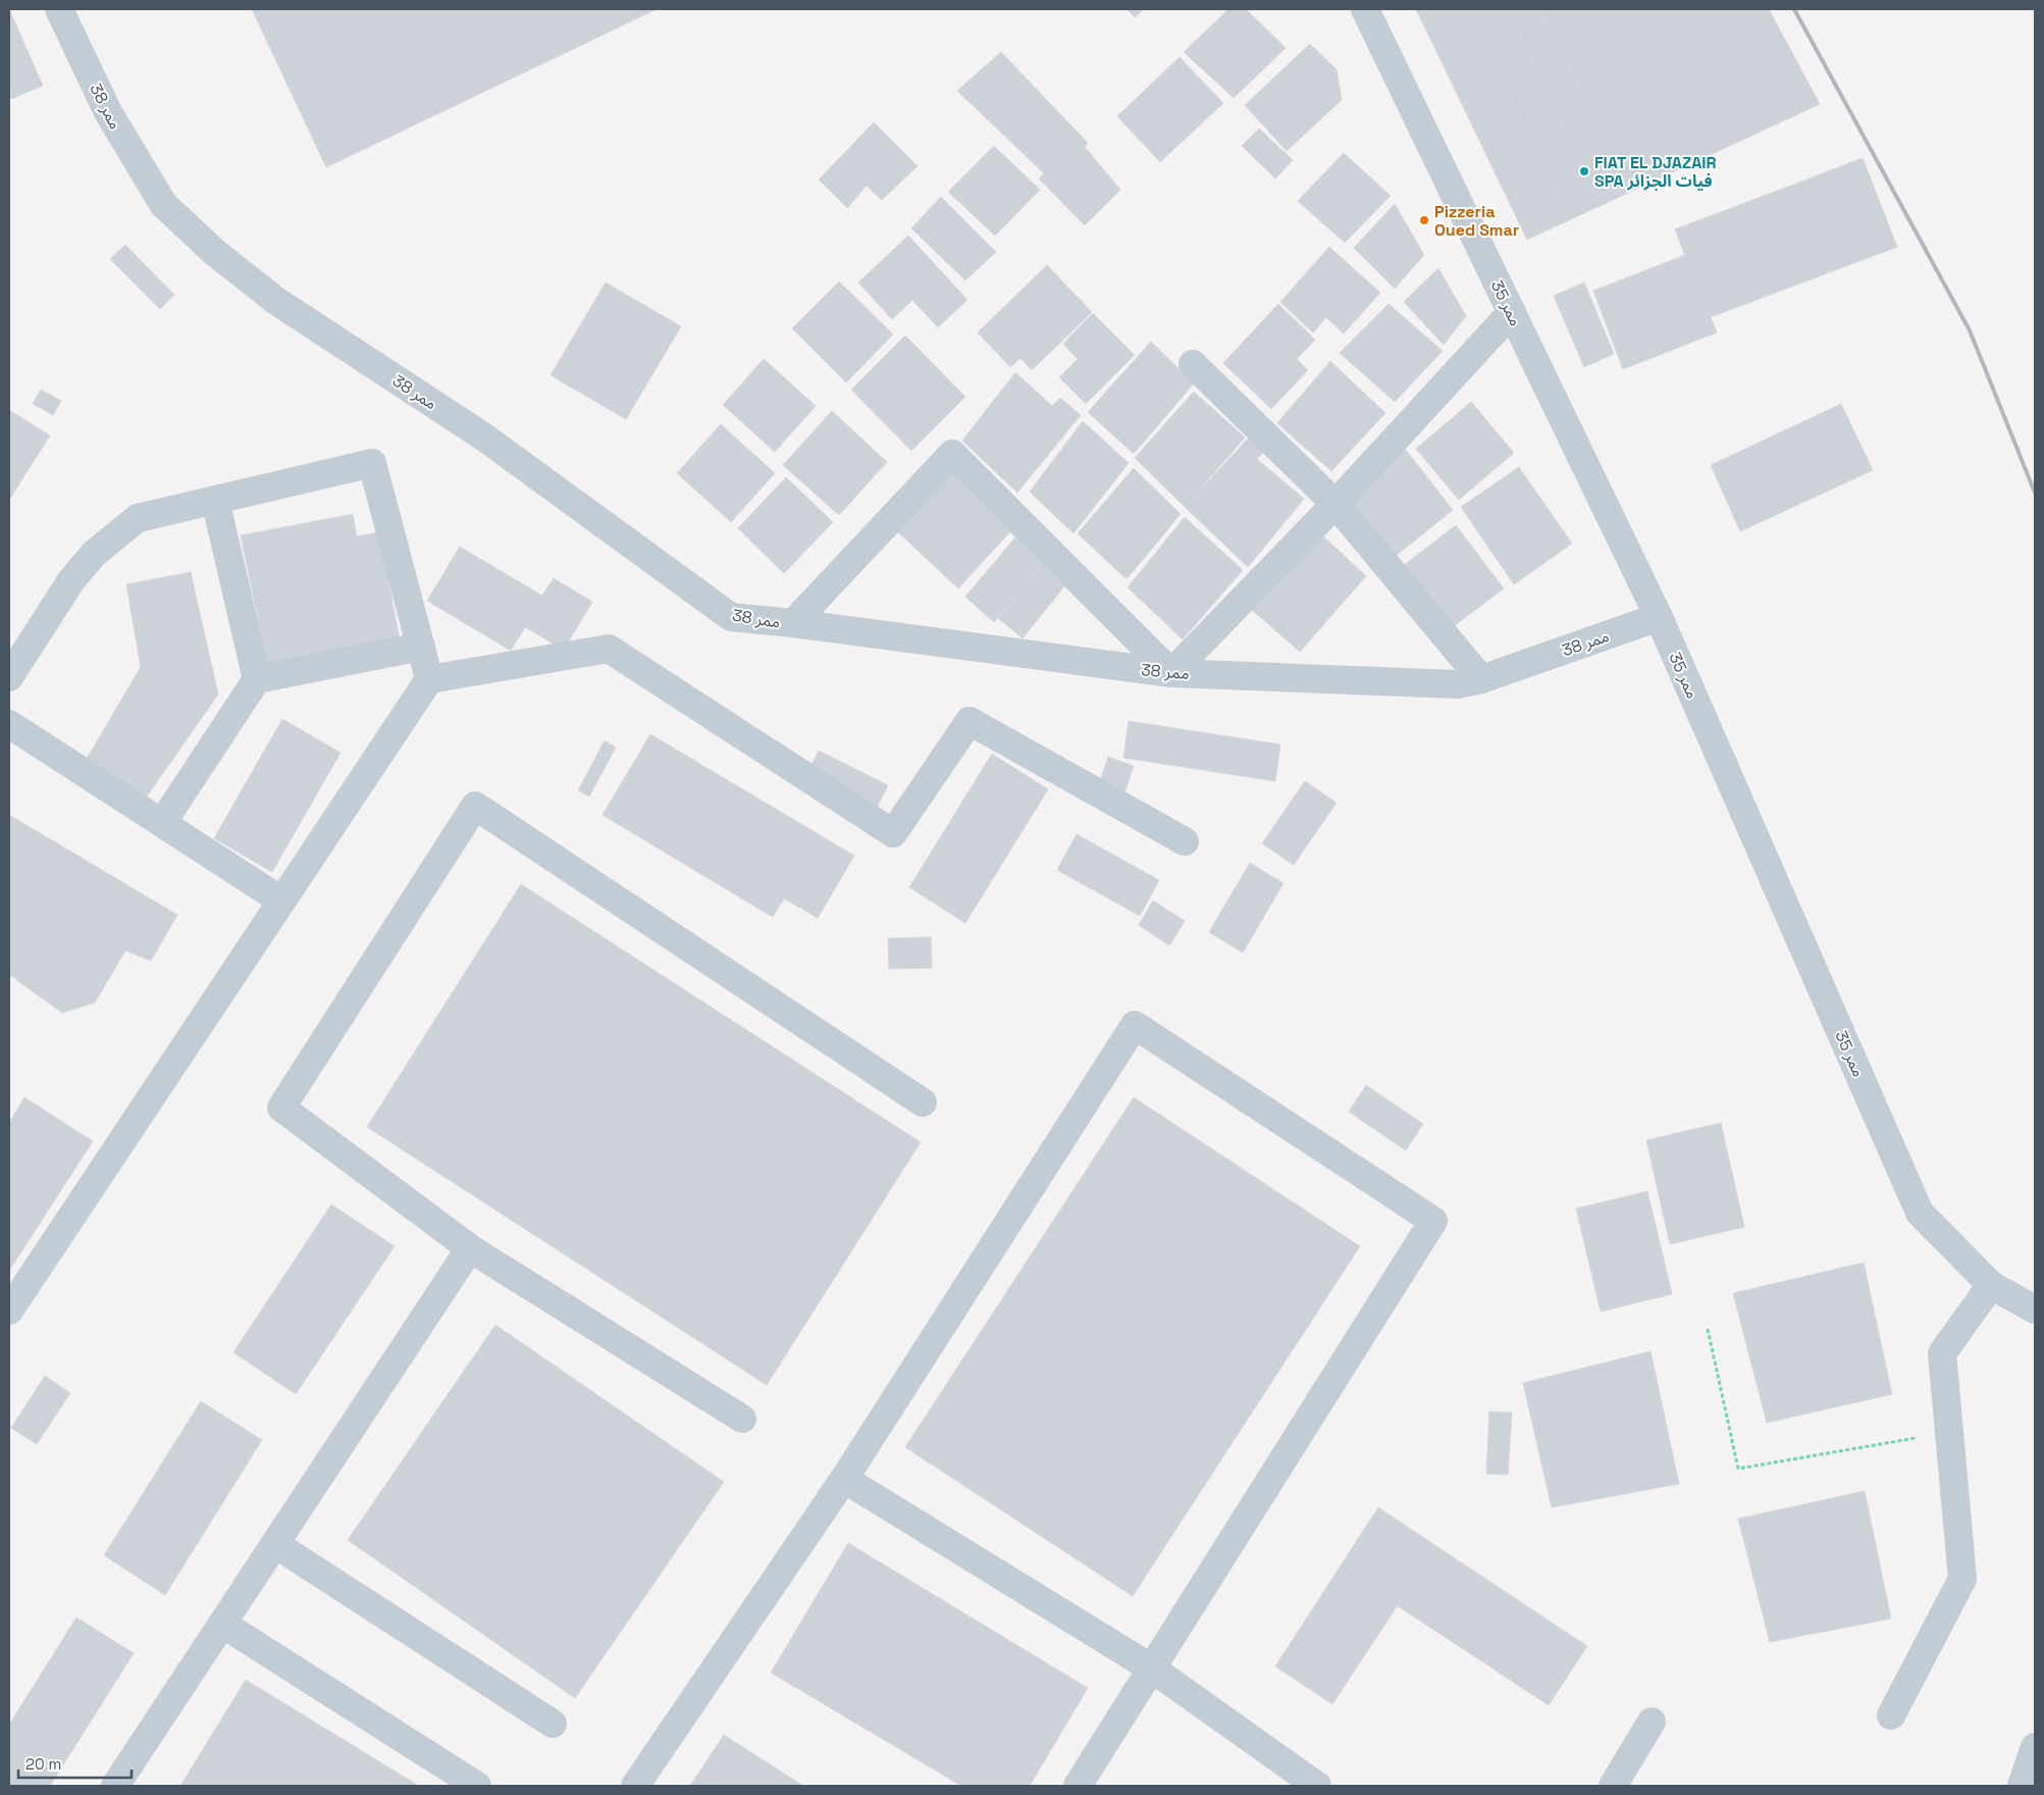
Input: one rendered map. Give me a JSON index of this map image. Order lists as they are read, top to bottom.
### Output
{
  "streets": {
    "street": ["ممر 38", "ممر 35"]
  },
  "crossings": [
    ["ممر 38", "ممر 35"]
  ],
  "places": ["FIAT EL DJAZAIR SPA فيات الجزائر", "Pizzeria Oued Smar"],
  "scale_bar": "20 m"
}
